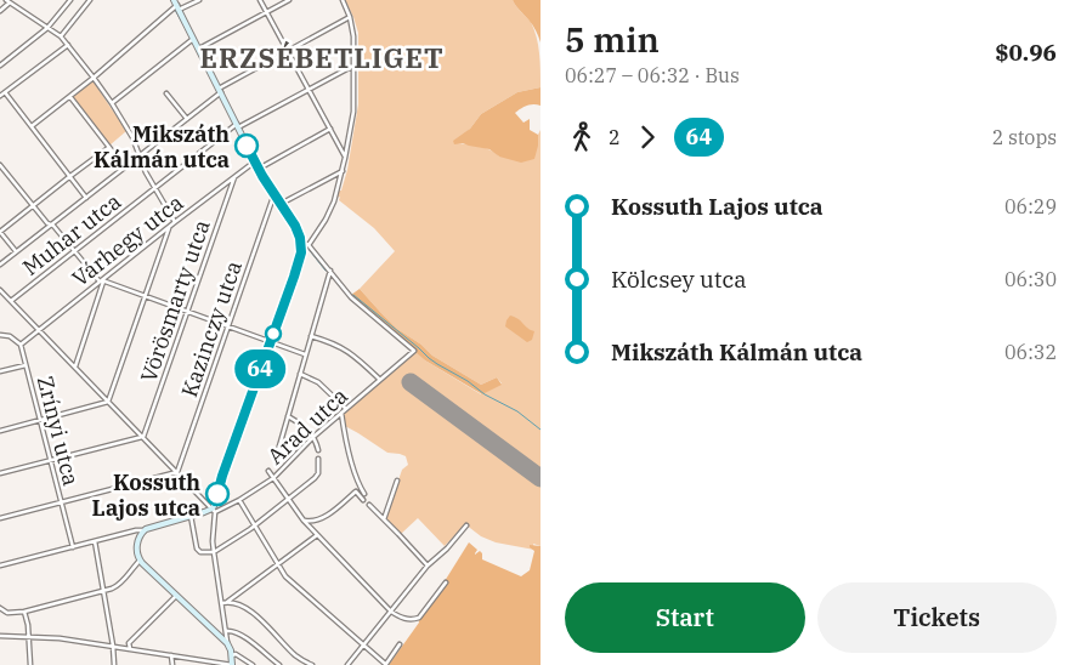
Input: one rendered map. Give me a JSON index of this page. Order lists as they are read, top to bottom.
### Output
{
  "streets": {
    "street": [
      "Muhar utca",
      "Várhegy utca",
      "Vörösmarty utca",
      "Kazinczy utca",
      "Arad utca",
      "Zrínyi utca"
    ]
  },
  "crossings": [
    ["Várhegy utca", "Vörösmarty utca"],
    ["Várhegy utca", "Zrínyi utca"]
  ],
  "districts": ["ERZSÉBETLIGET"],
  "places": ["Mikszáth Kálmán utca", "Kossuth Lajos utca"],
  "lines": ["bus line 64"],
  "page": {
    "on_map": "64",
    "heading": ["5 min", "06:27 – 06:32 · Bus", "$0.96"],
    "legs": ["2", "64", "2 stops"],
    "list": [
      {
        "name": "Kossuth Lajos utca",
        "value": "06:29"
      },
      {
        "name": "Kölcsey utca",
        "value": "06:30"
      },
      {
        "name": "Mikszáth Kálmán utca",
        "value": "06:32"
      }
    ],
    "buttons": ["Start", "Tickets"]
  }
}
